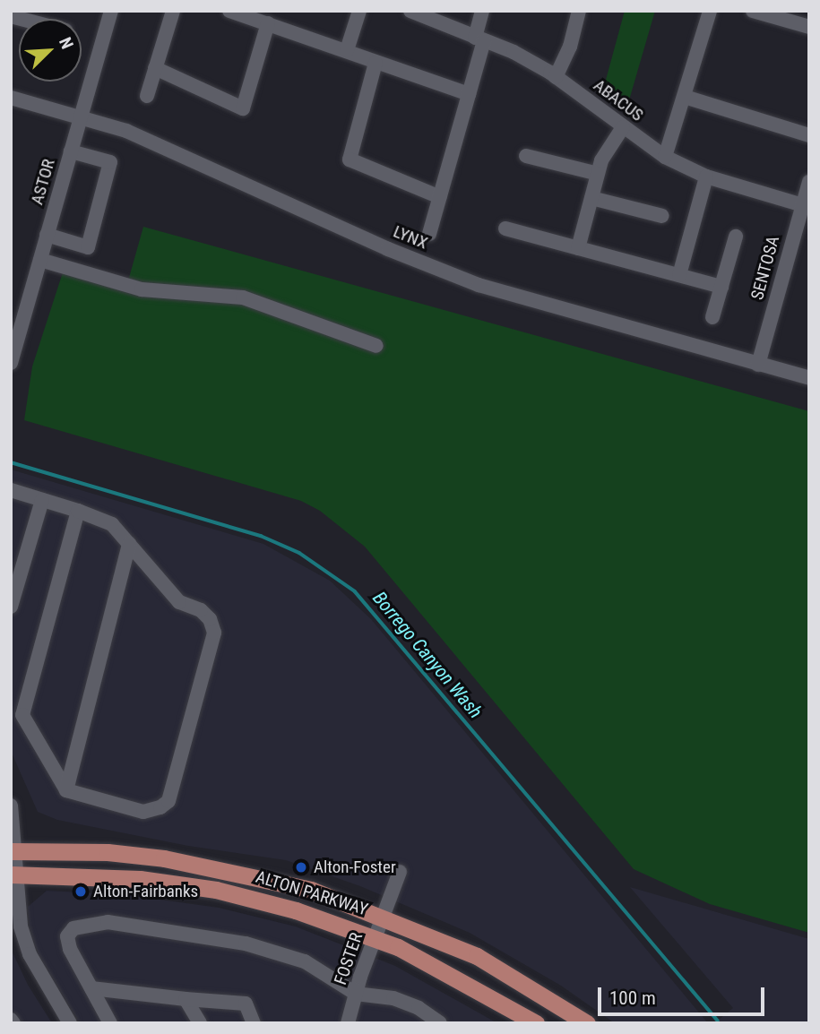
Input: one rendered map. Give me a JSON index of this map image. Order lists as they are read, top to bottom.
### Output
{
  "streets": {
    "main road": ["ALTON PARKWAY"],
    "street": [
      "ABACUS",
      "ASTOR",
      "LYNX",
      "SENTOSA",
      "FOSTER"
    ]
  },
  "crossings": [
    ["ABACUS", "SENTOSA"],
    ["ASTOR", "LYNX"],
    ["LYNX", "SENTOSA"],
    ["ALTON PARKWAY", "FOSTER"]
  ],
  "water": ["Borrego Canyon Wash"],
  "places": ["Alton-Foster", "Alton-Fairbanks"],
  "scale_bar": "100 m",
  "north": "top right"
}
